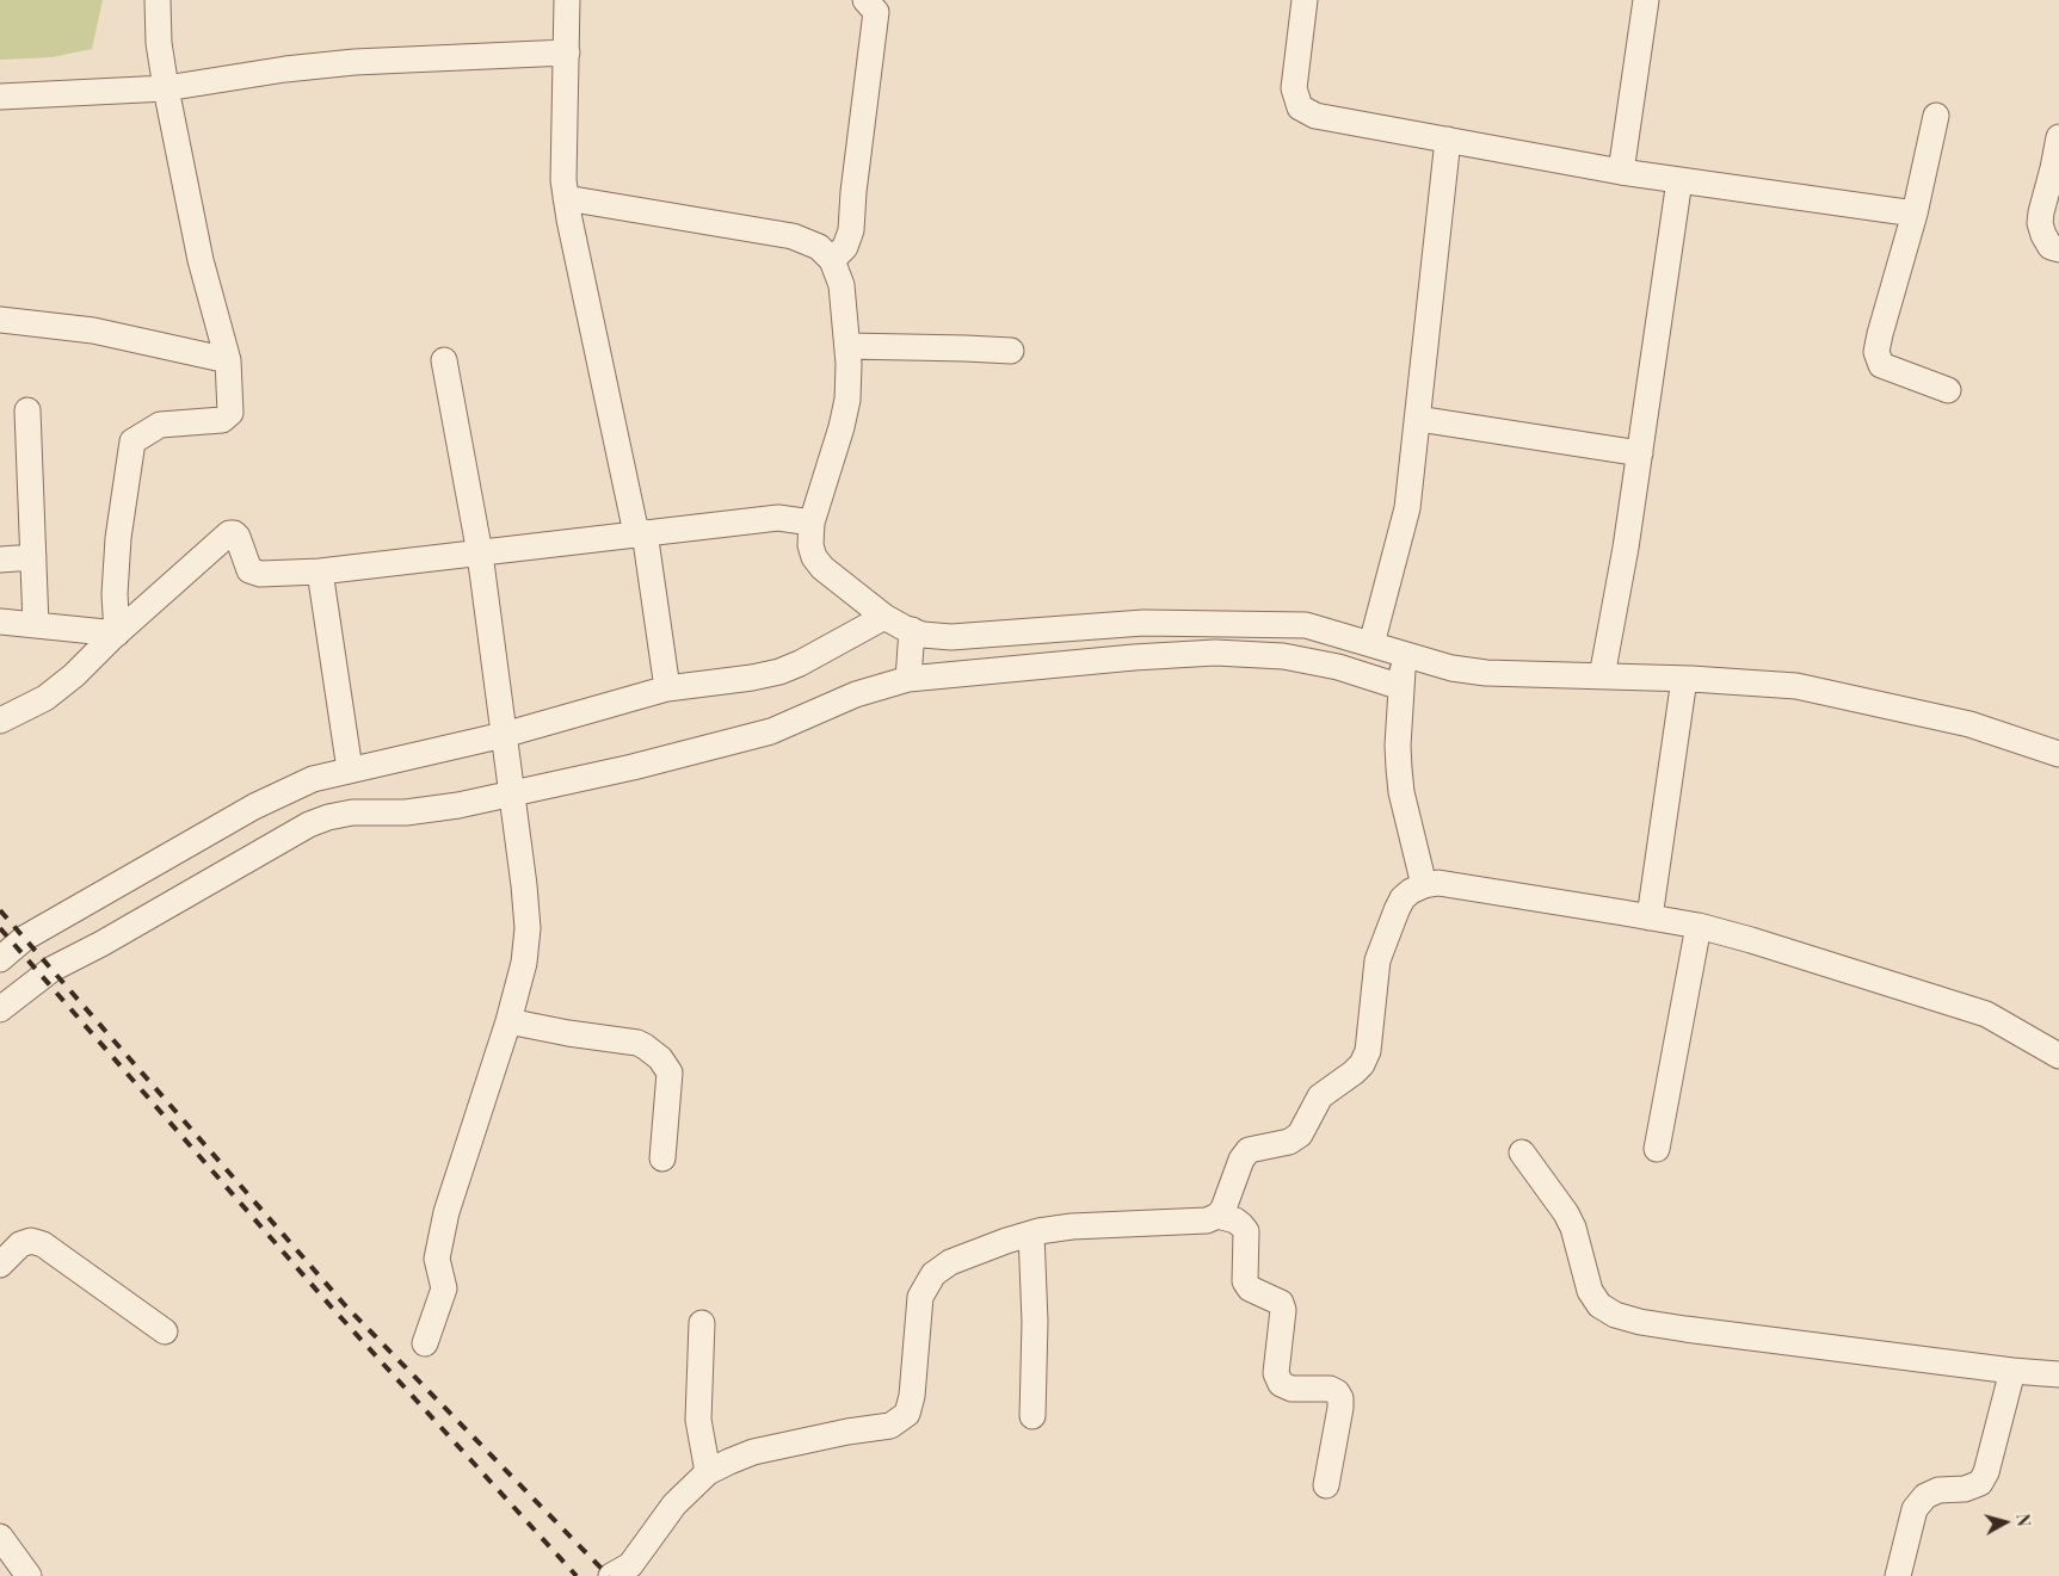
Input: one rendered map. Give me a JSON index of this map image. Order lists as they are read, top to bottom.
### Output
{
  "north": "right"
}
